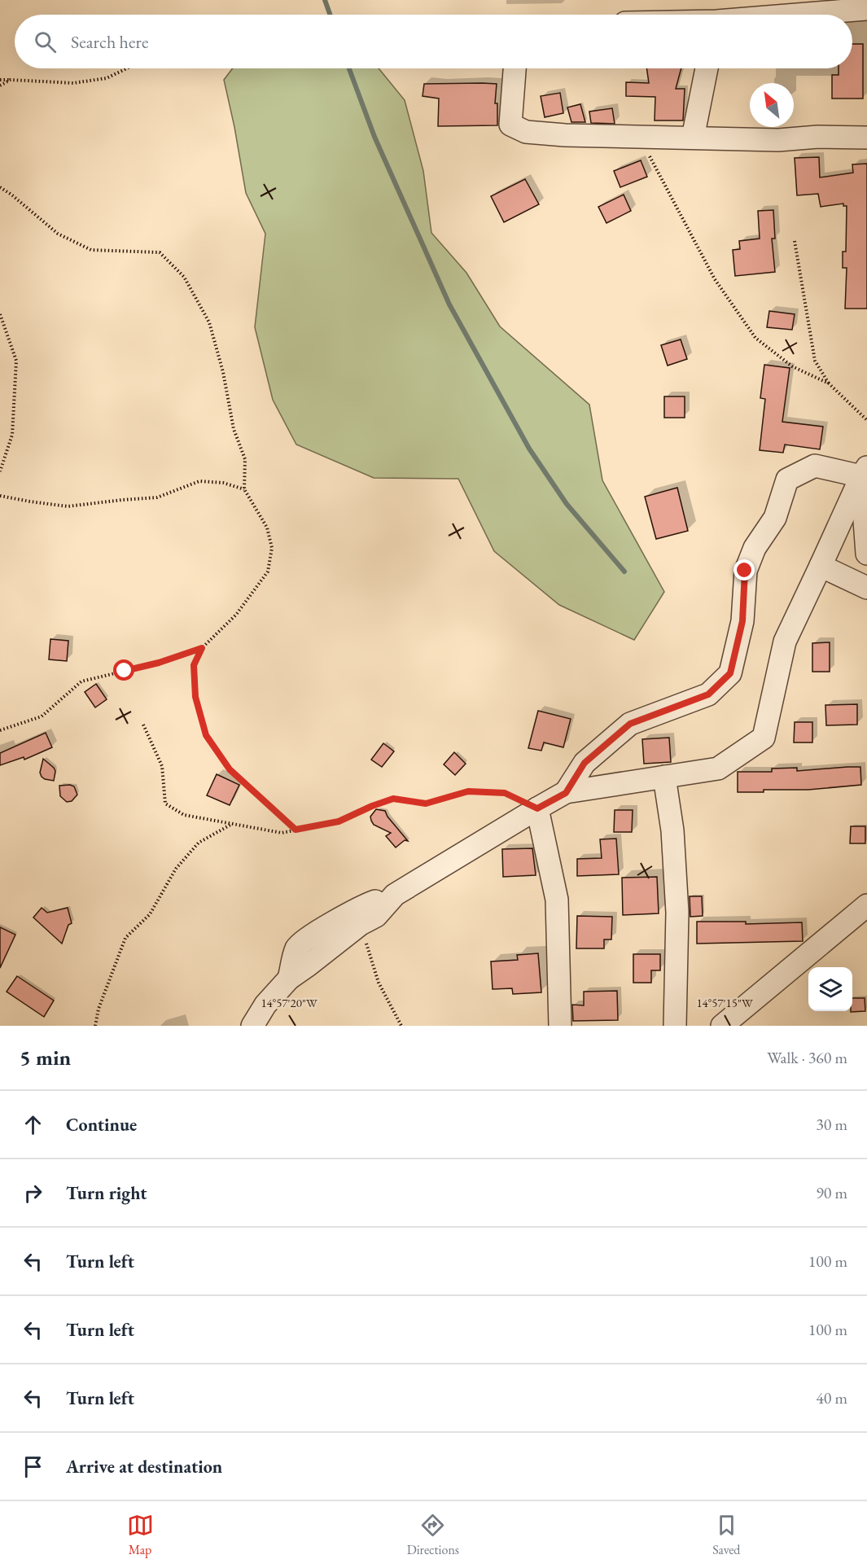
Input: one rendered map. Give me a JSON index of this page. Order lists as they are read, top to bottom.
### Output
{
  "north": "top left",
  "page": {
    "search": "Search here",
    "heading": ["5 min", "Walk · 360 m"],
    "list": [
      ["Continue", "30 m"],
      ["Turn right", "90 m"],
      ["Turn left", "100 m"],
      ["Turn left", "100 m"],
      ["Turn left", "40 m"],
      "Arrive at destination"
    ],
    "nav": ["Map", "Directions", "Saved"]
  },
  "coordinates": ["14°57'20\"W", "14°57'15\"W"]
}
